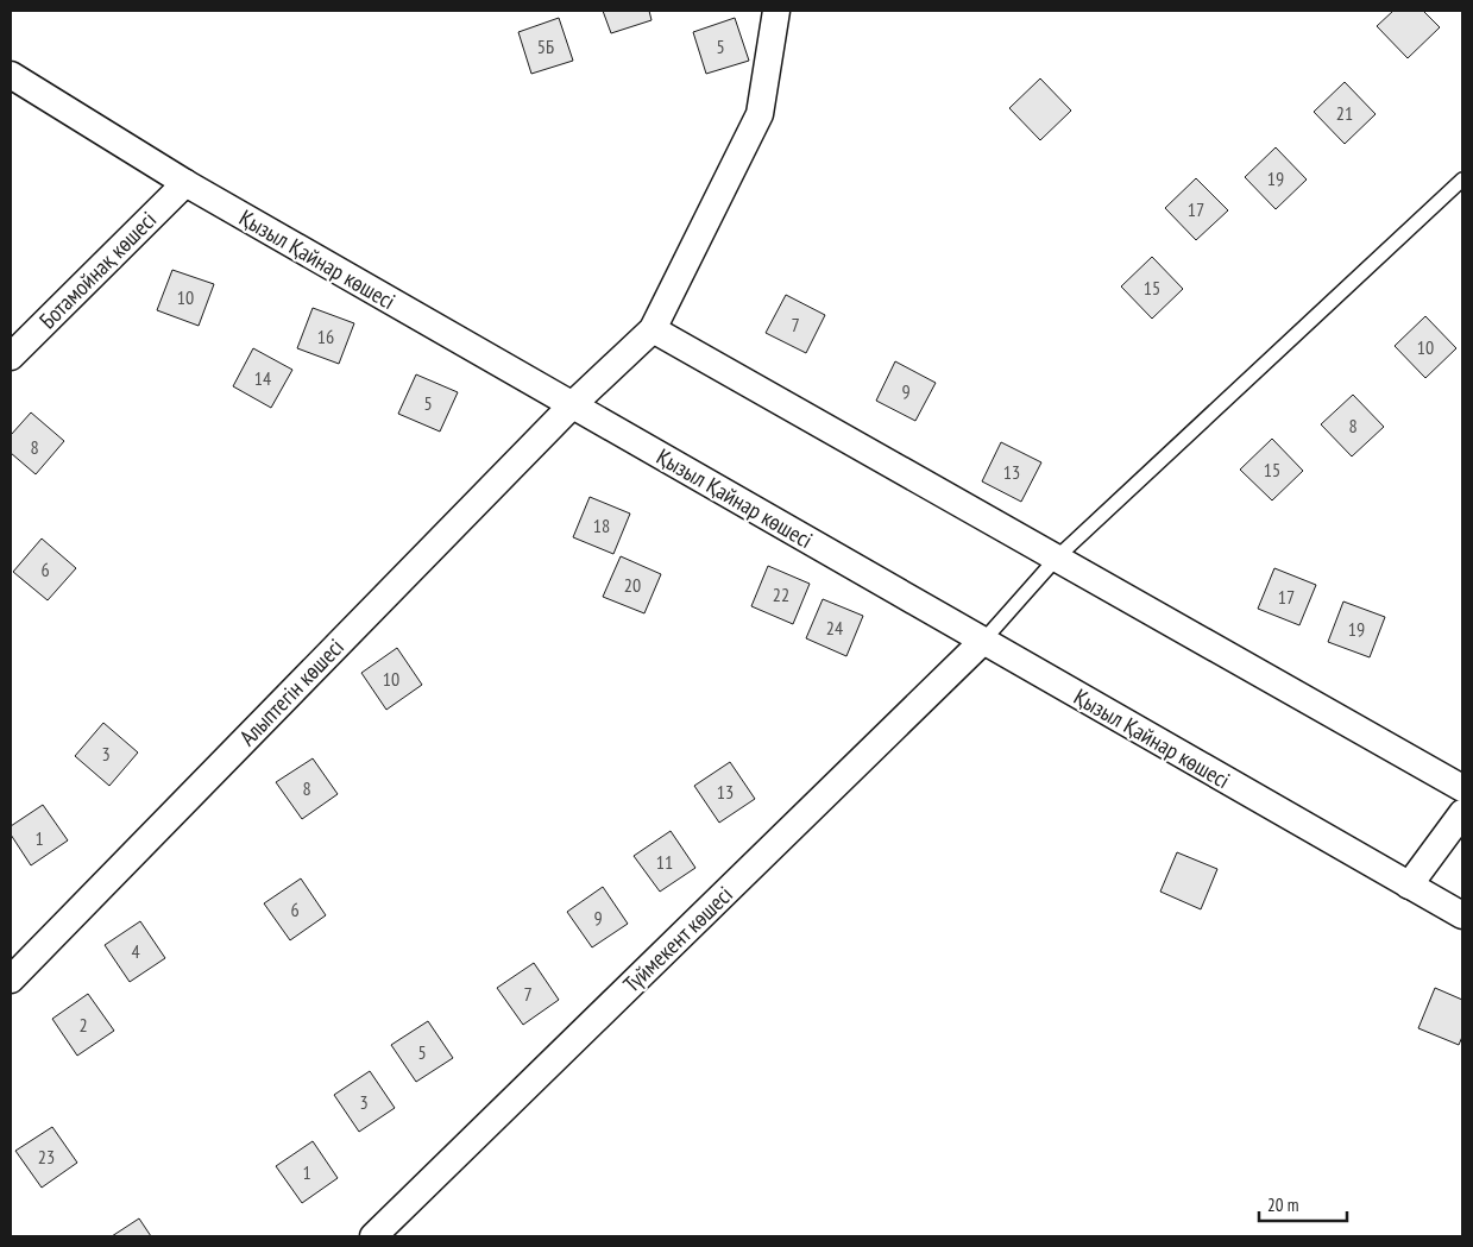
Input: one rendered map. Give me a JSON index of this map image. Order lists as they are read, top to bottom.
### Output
{
  "streets": {
    "street": [
      "Қызыл Қайнар көшесі",
      "Ботамойнақ көшесі",
      "Алыптегін көшесі",
      "Түймекент көшесі"
    ]
  },
  "crossings": [
    ["Қызыл Қайнар көшесі", "Ботамойнақ көшесі"],
    ["Қызыл Қайнар көшесі", "Алыптегін көшесі"],
    ["Қызыл Қайнар көшесі", "Түймекент көшесі"]
  ],
  "house_numbers": [
    "5Б",
    "5",
    "21",
    "19",
    "17",
    "15",
    "10",
    "7",
    "16",
    "10",
    "14",
    "9",
    "5",
    "8",
    "8",
    "15",
    "13",
    "18",
    "6",
    "20",
    "22",
    "17",
    "24",
    "19",
    "10",
    "3",
    "8",
    "13",
    "1",
    "11",
    "6",
    "9",
    "4",
    "7",
    "2",
    "5",
    "3",
    "23",
    "1"
  ],
  "scale_bar": "20 m"
}
